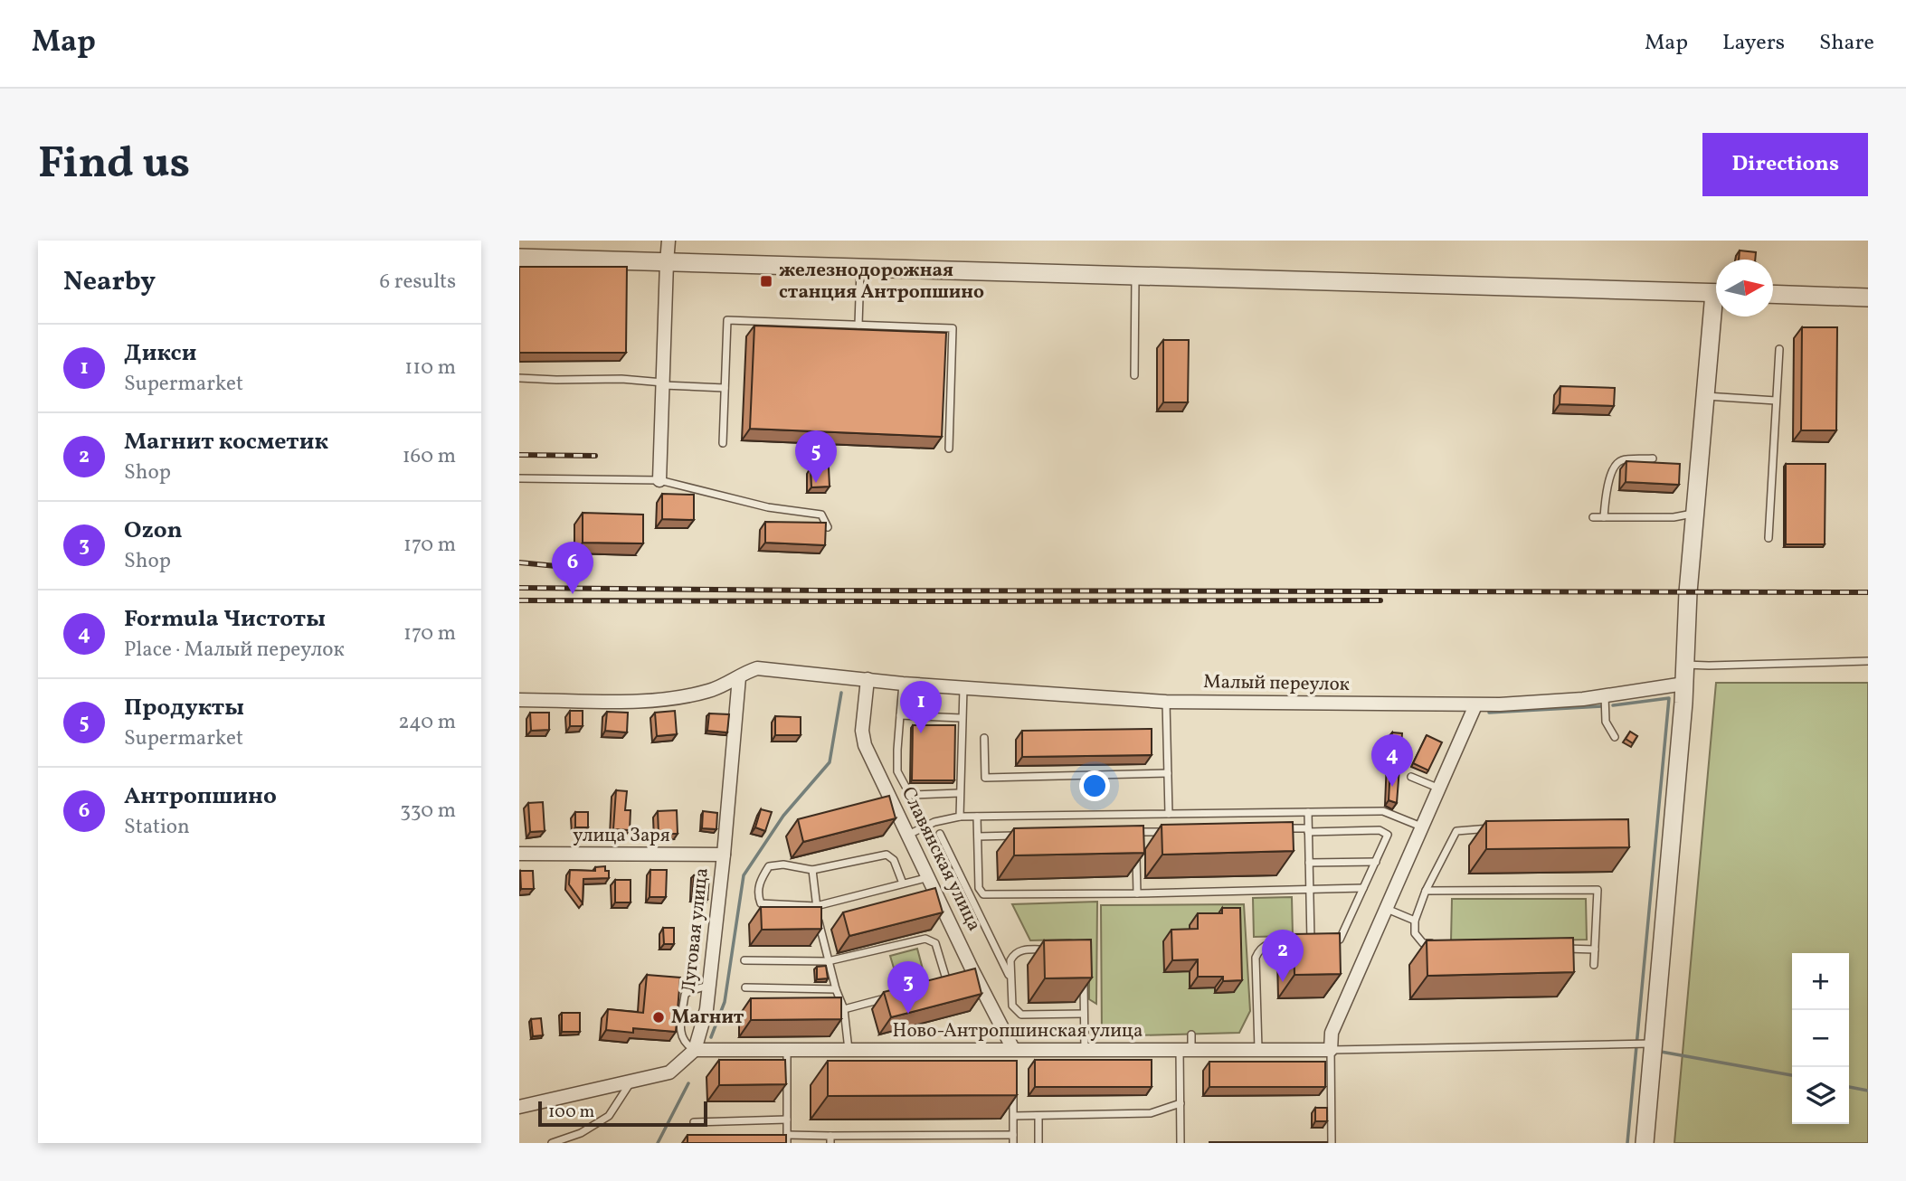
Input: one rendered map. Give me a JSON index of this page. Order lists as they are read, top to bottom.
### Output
{
  "streets": {
    "street": [
      "Малый переулок",
      "улица Заря",
      "Славянская улица",
      "Луговая улица",
      "Ново-Антропшинская улица"
    ]
  },
  "crossings": [
    ["Малый переулок", "Славянская улица"],
    ["Малый переулок", "Луговая улица"],
    ["улица Заря", "Луговая улица"],
    ["Славянская улица", "Ново-Антропшинская улица"],
    ["Луговая улица", "Ново-Антропшинская улица"]
  ],
  "places": {
    "transit": ["железнодорожная станция Антропшино"],
    "other": ["Магнит"]
  },
  "scale_bar": "100 m",
  "north": "right",
  "page": {
    "header": "Map",
    "nav": ["Map", "Layers", "Share"],
    "buttons": "Directions",
    "title": "Find us",
    "heading": ["Nearby", "6 results"],
    "list": [
      {
        "mark": "1",
        "name": "Дикси",
        "note": "Supermarket",
        "value": "110 m"
      },
      {
        "mark": "2",
        "name": "Магнит косметик",
        "note": "Shop",
        "value": "160 m"
      },
      {
        "mark": "3",
        "name": "Ozon",
        "note": "Shop",
        "value": "170 m"
      },
      {
        "mark": "4",
        "name": "Formula Чистоты",
        "note": "Place · Малый переулок",
        "value": "170 m"
      },
      {
        "mark": "5",
        "name": "Продукты",
        "note": "Supermarket",
        "value": "240 m"
      },
      {
        "mark": "6",
        "name": "Антропшино",
        "note": "Station",
        "value": "330 m"
      }
    ],
    "pins": [
      "5",
      "6",
      "1",
      "4",
      "2",
      "3"
    ],
    "map_buttons": ["+", "−"],
    "scale": "100 m"
  }
}
